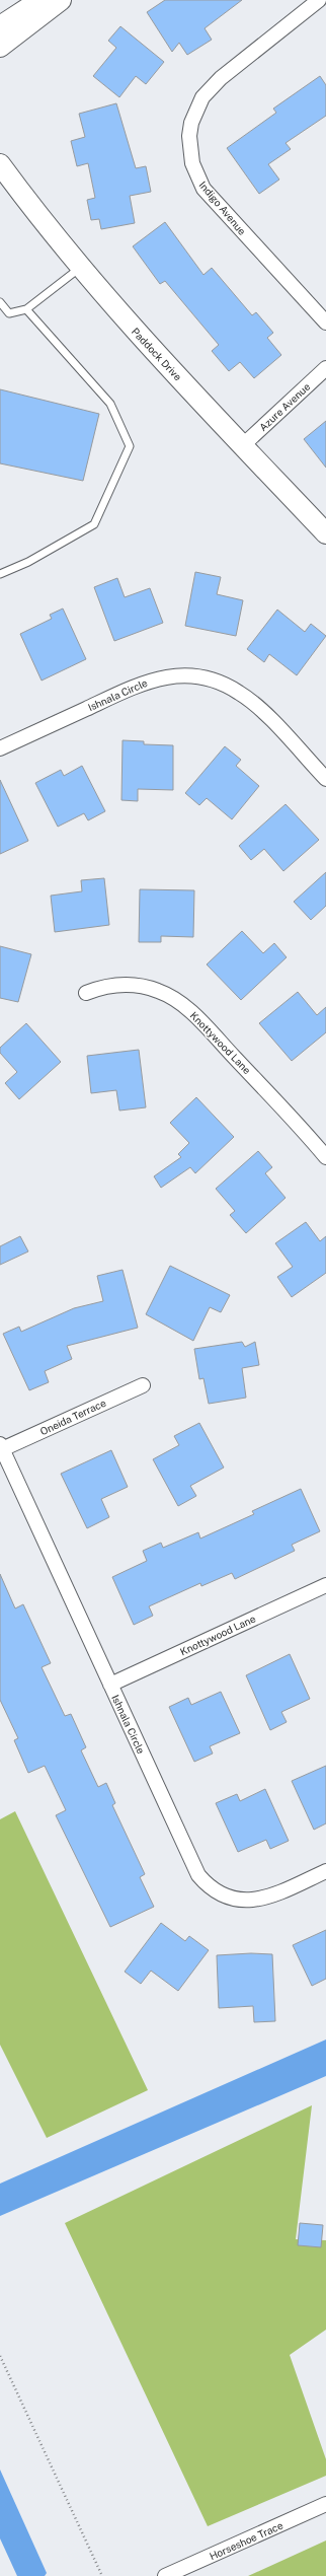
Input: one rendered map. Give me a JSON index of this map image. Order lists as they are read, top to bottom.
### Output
{
  "streets": {
    "street": [
      "Indigo Avenue",
      "Paddock Drive",
      "Azure Avenue",
      "Ishnala Circle",
      "Knottywood Lane",
      "Oneida Terrace",
      "Horseshoe Trace"
    ]
  },
  "crossings": [
    ["Paddock Drive", "Azure Avenue"],
    ["Ishnala Circle", "Knottywood Lane"],
    ["Ishnala Circle", "Oneida Terrace"]
  ]
}
